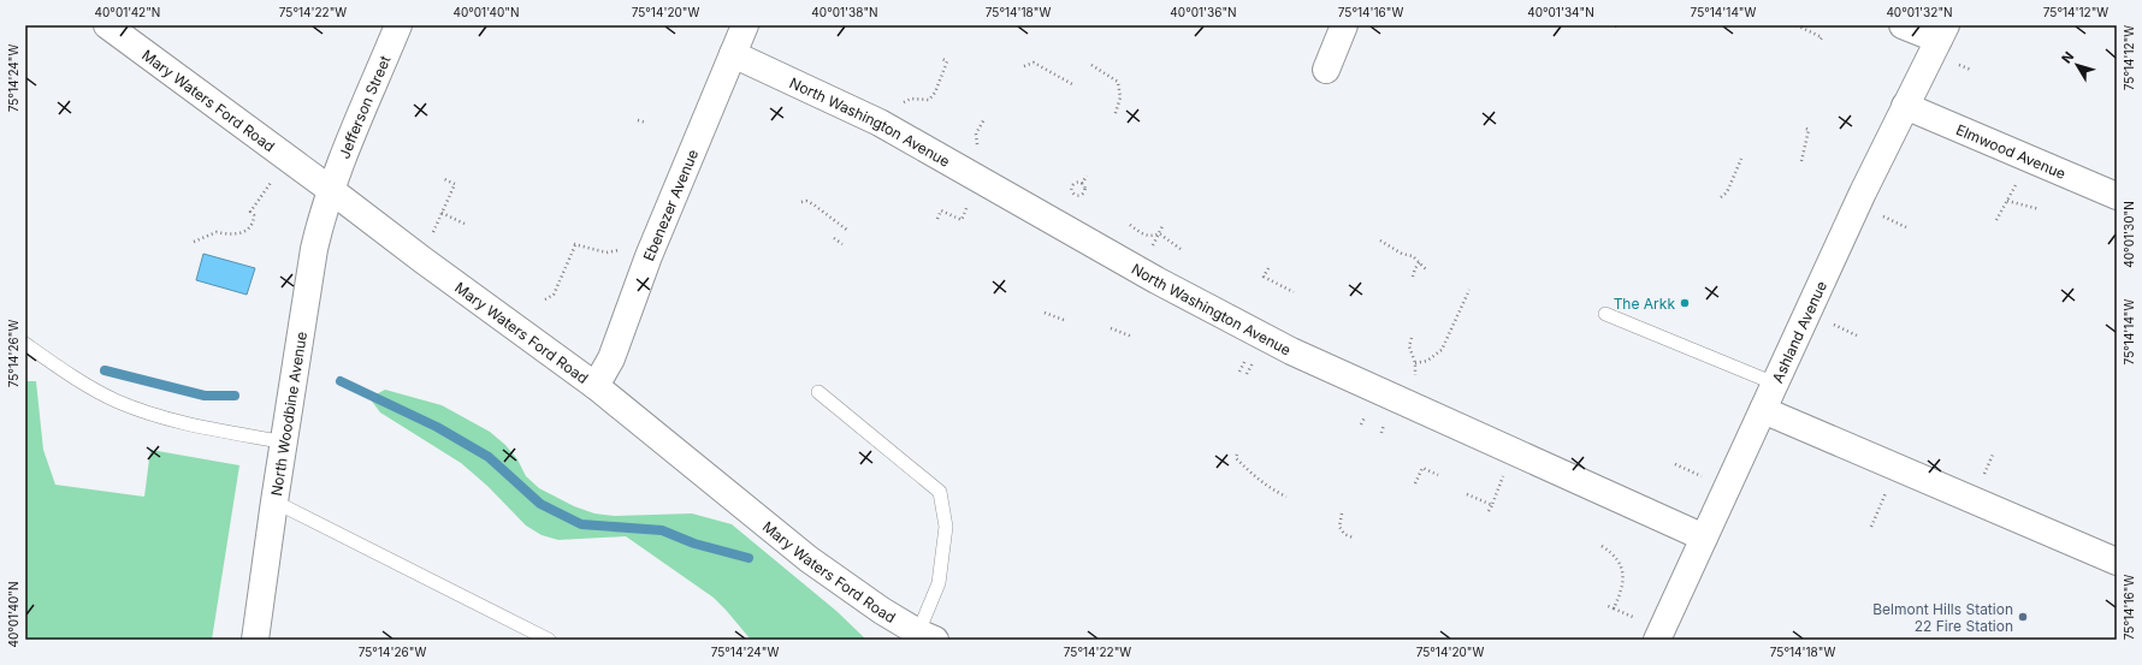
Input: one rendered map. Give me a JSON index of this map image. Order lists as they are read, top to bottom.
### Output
{
  "streets": {
    "street": [
      "Mary Waters Ford Road",
      "Jefferson Street",
      "North Washington Avenue",
      "Elmwood Avenue",
      "Ebenezer Avenue",
      "Ashland Avenue",
      "North Woodbine Avenue"
    ]
  },
  "crossings": [
    ["Mary Waters Ford Road", "Jefferson Street"],
    ["Mary Waters Ford Road", "Ebenezer Avenue"],
    ["Mary Waters Ford Road", "North Woodbine Avenue"],
    ["Jefferson Street", "North Woodbine Avenue"],
    ["North Washington Avenue", "Ebenezer Avenue"],
    ["North Washington Avenue", "Ashland Avenue"],
    ["Elmwood Avenue", "Ashland Avenue"]
  ],
  "places": ["The Arkk", "Belmont Hills Station 22 Fire Station"],
  "north": "top left",
  "coordinates": [
    "40°01'42\"N",
    "75°14'22\"W",
    "40°01'40\"N",
    "75°14'20\"W",
    "40°01'38\"N",
    "75°14'18\"W",
    "40°01'36\"N",
    "75°14'16\"W",
    "40°01'34\"N",
    "75°14'14\"W",
    "40°01'32\"N",
    "75°14'12\"W",
    "75°14'24\"W",
    "40°01'30\"N",
    "75°14'26\"W"
  ]
}
